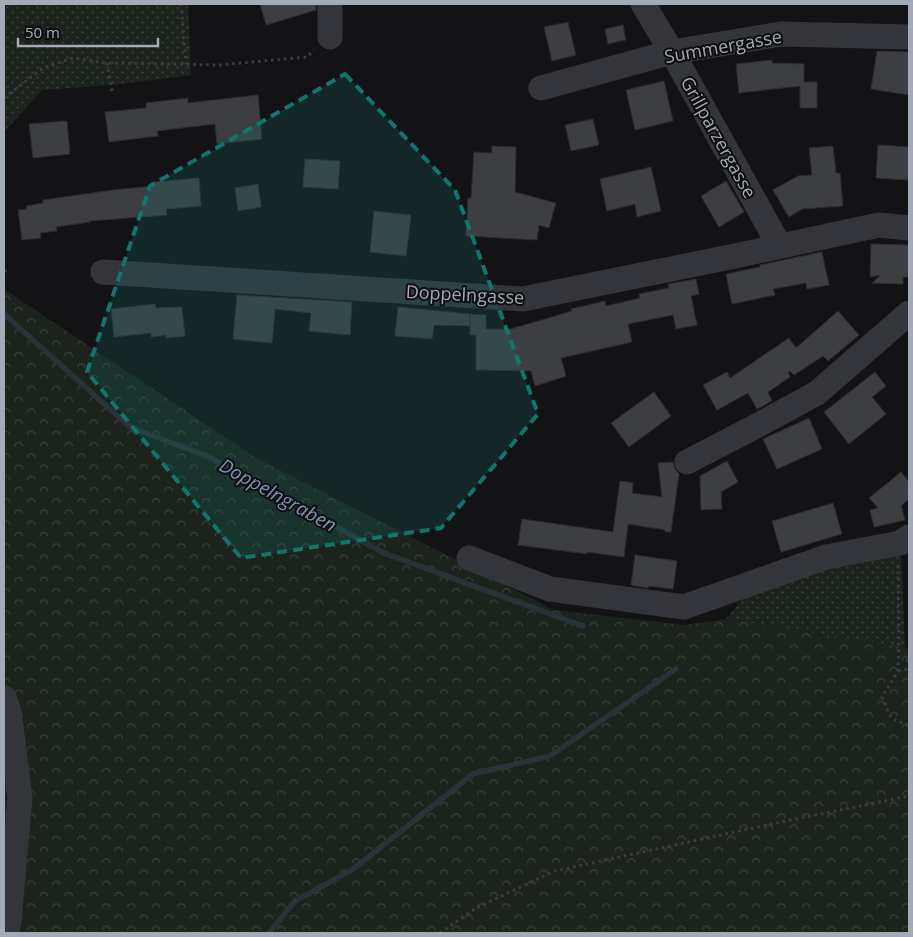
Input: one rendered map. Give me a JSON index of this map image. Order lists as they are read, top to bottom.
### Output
{
  "streets": {
    "street": ["Summergasse", "Grillparzergasse", "Doppelngasse"]
  },
  "crossings": [
    ["Summergasse", "Grillparzergasse"],
    ["Grillparzergasse", "Doppelngasse"]
  ],
  "water": ["Doppelngraben"],
  "scale_bar": "50 m"
}
